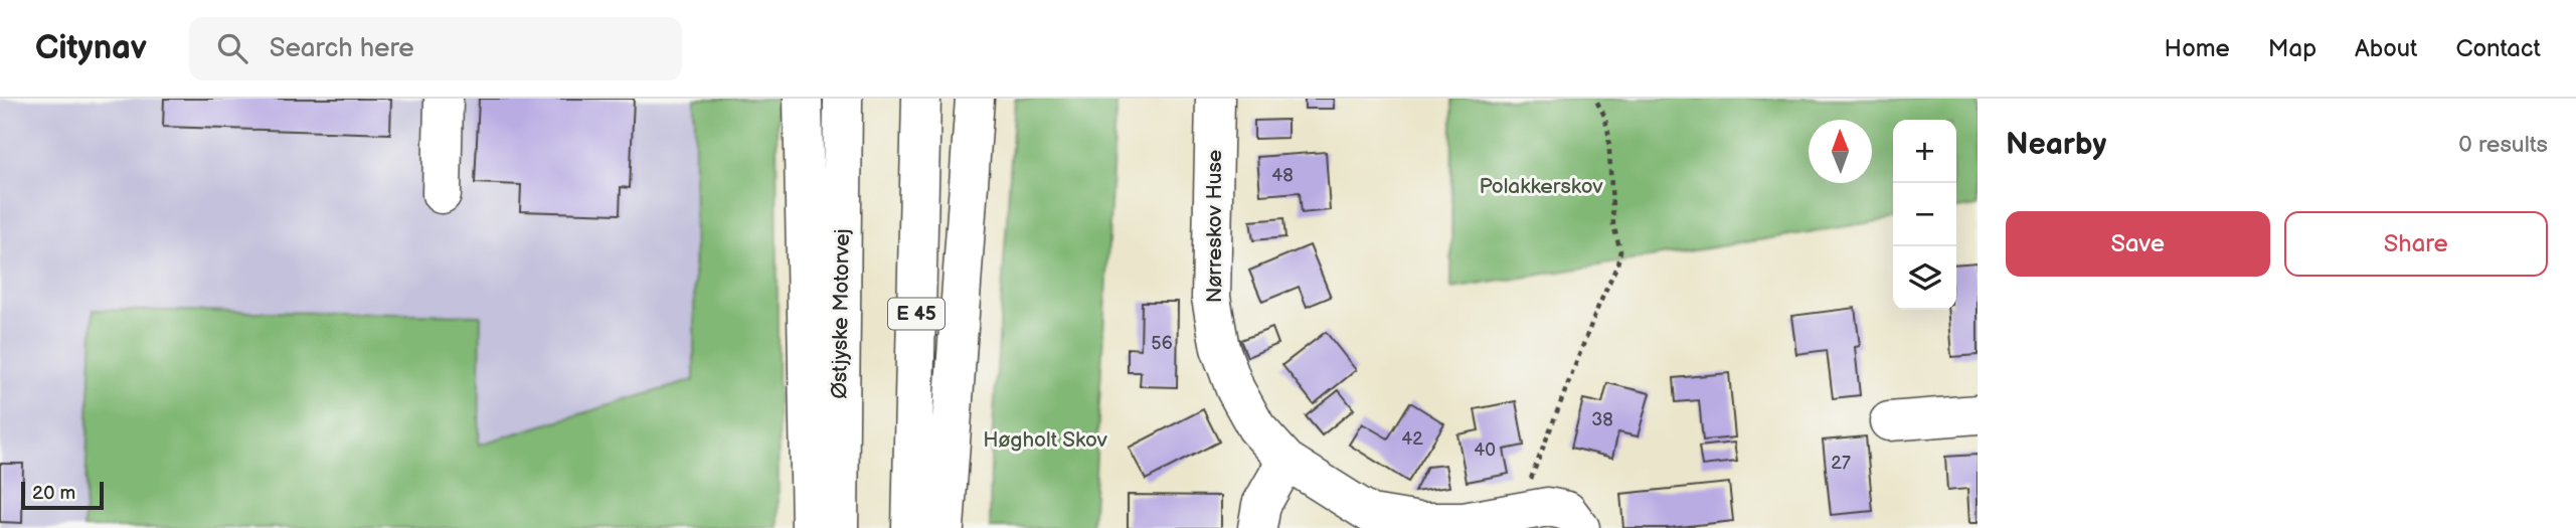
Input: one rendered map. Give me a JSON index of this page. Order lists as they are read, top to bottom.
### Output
{
  "streets": {
    "main road": ["Nørreskov Huse", "Østjyske Motorvej", "E 45"]
  },
  "parks": ["Polakkerskov", "Høgholt Skov"],
  "house_numbers": [
    "48",
    "56",
    "38",
    "42",
    "40",
    "27"
  ],
  "scale_bar": "20 m",
  "north": "top",
  "page": {
    "header": "Citynav",
    "search": "Search here",
    "nav": [
      "Home",
      "Map",
      "About",
      "Contact"
    ],
    "heading": ["Nearby", "0 results"],
    "map_buttons": ["+", "−"],
    "buttons": ["Save", "Share"],
    "scale": "20 m"
  }
}
